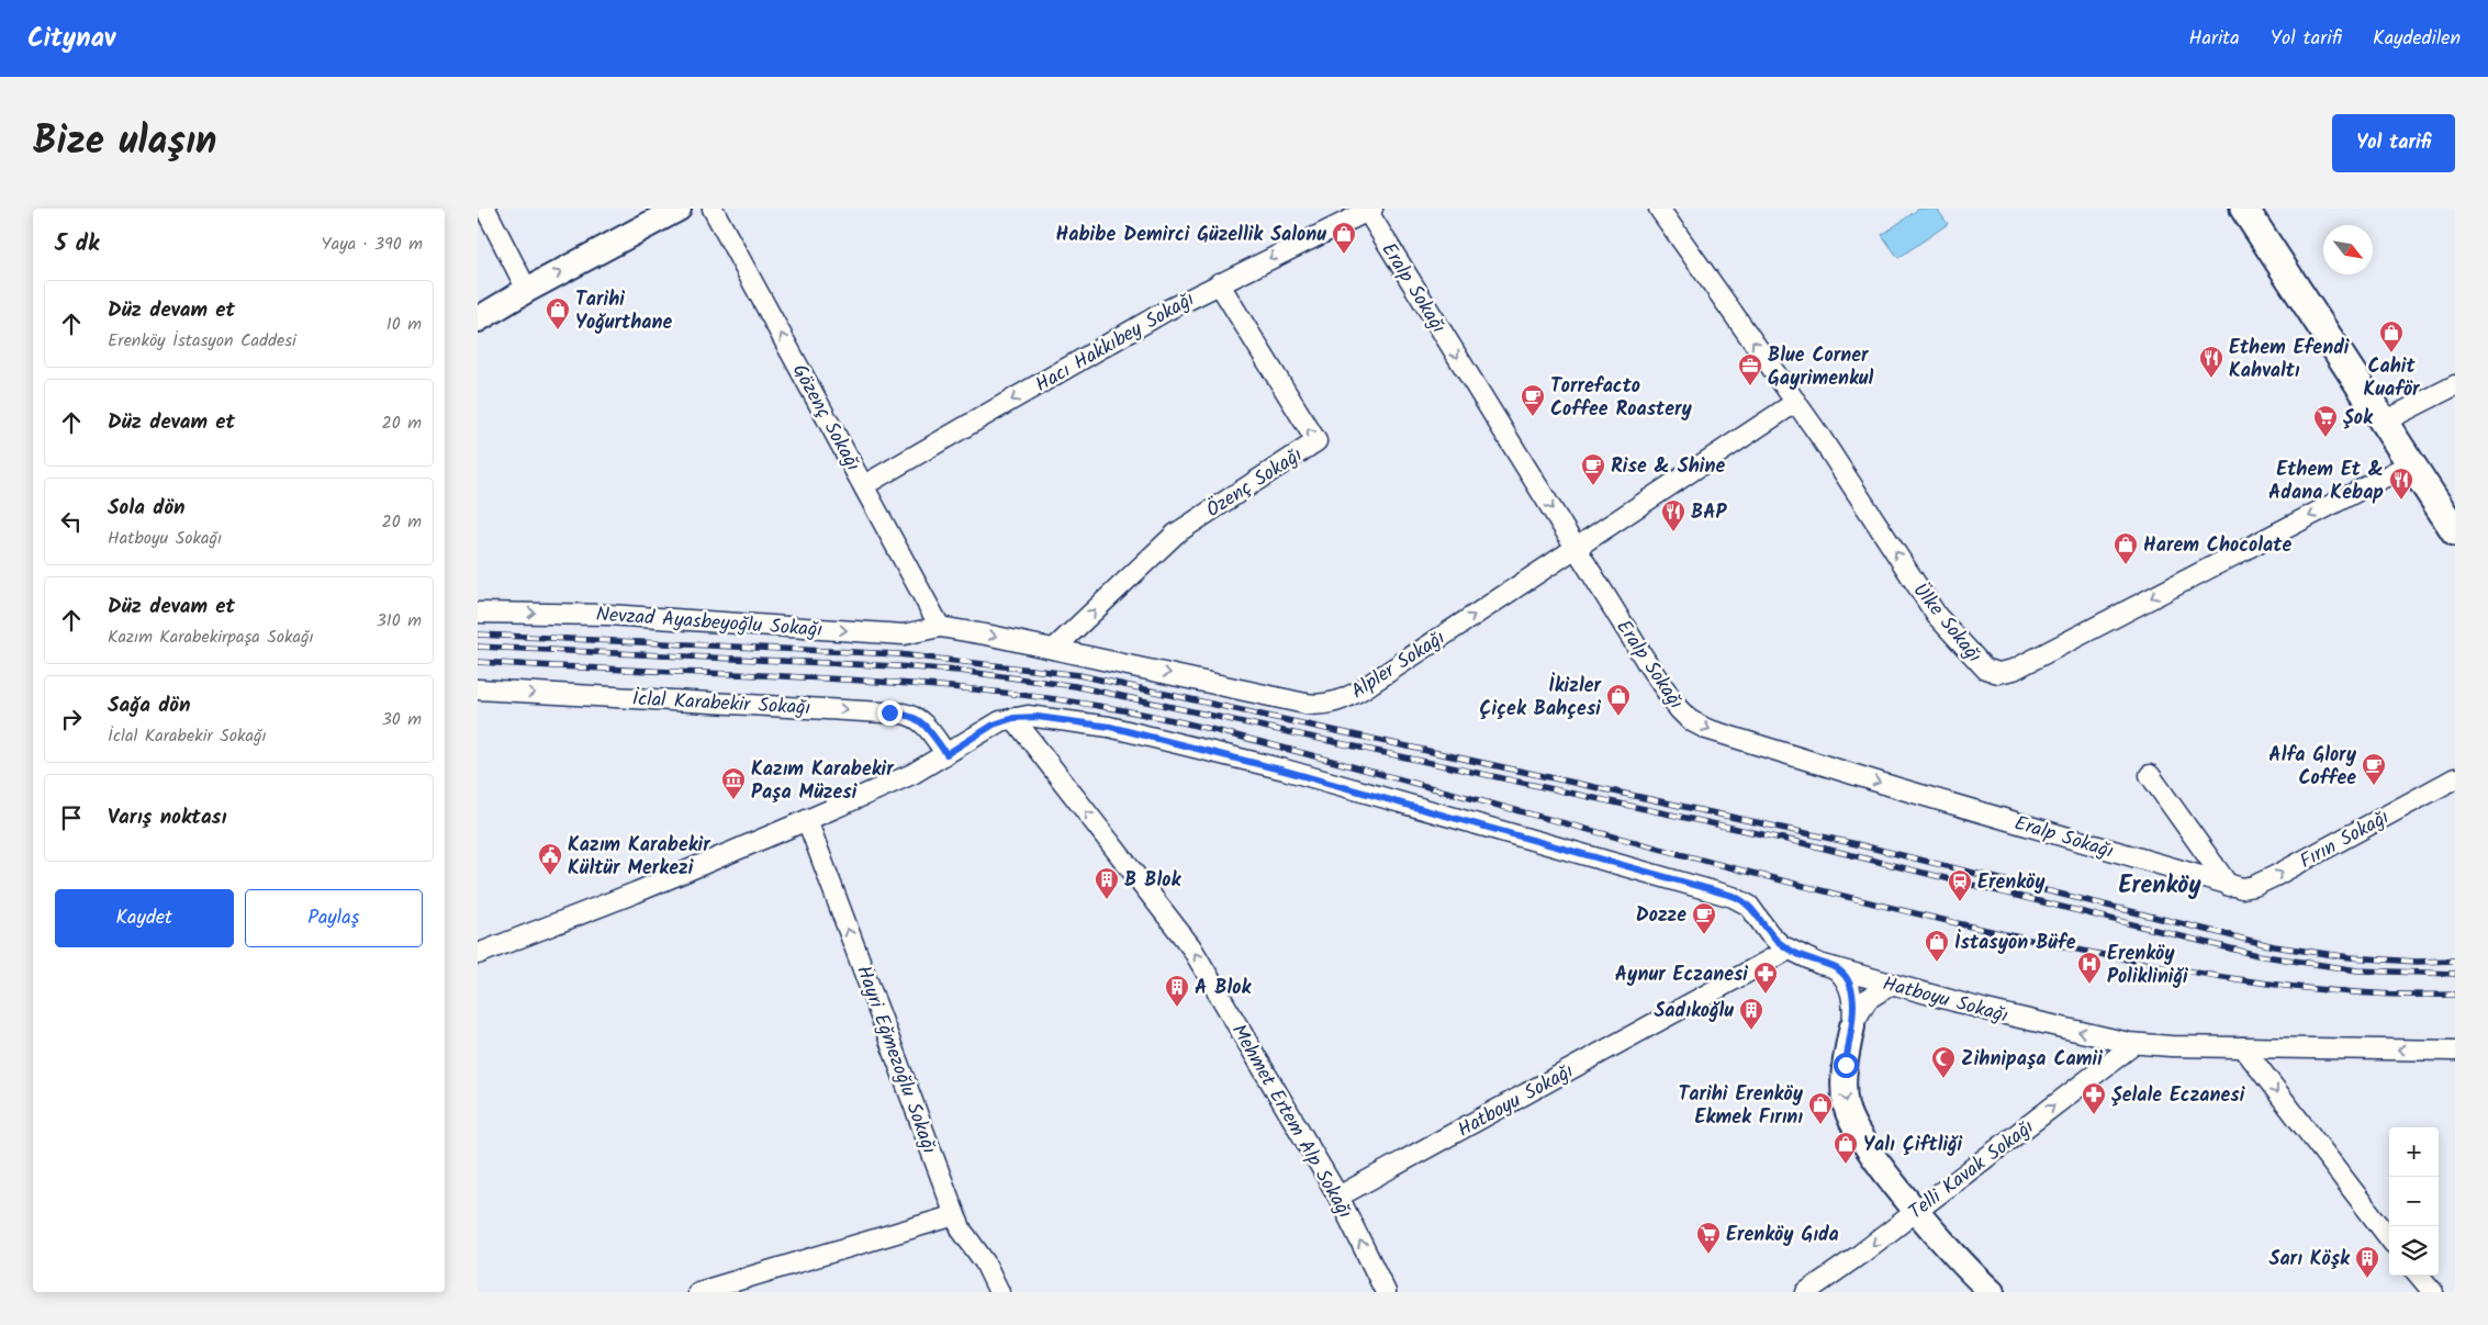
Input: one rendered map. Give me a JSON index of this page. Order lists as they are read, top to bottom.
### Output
{
  "streets": {
    "street": [
      "Eralp Sokağı",
      "Hacı Hakkıbey Sokağı",
      "Gözenç Sokağı",
      "Özenç Sokağı",
      "Nevzad Ayasbeyoğlu Sokağı",
      "Ülke Sokağı",
      "Alpler Sokağı",
      "İclal Karabekir Sokağı",
      "Fırın Sokağı",
      "Hatboyu Sokağı",
      "Hayri Eğmezoğlu Sokağı",
      "Mehmet Ertem Alp Sokağı",
      "Telli Kavak Sokağı"
    ]
  },
  "crossings": [
    ["Eralp Sokağı", "Hacı Hakkıbey Sokağı"],
    ["Eralp Sokağı", "Alpler Sokağı"],
    ["Eralp Sokağı", "Fırın Sokağı"],
    ["Hacı Hakkıbey Sokağı", "Gözenç Sokağı"],
    ["Hacı Hakkıbey Sokağı", "Özenç Sokağı"],
    ["Gözenç Sokağı", "Nevzad Ayasbeyoğlu Sokağı"],
    ["Gözenç Sokağı", "Alpler Sokağı"],
    ["Özenç Sokağı", "Alpler Sokağı"],
    ["Nevzad Ayasbeyoğlu Sokağı", "Alpler Sokağı"],
    ["Ülke Sokağı", "Alpler Sokağı"],
    ["Hatboyu Sokağı", "Mehmet Ertem Alp Sokağı"],
    ["Hatboyu Sokağı", "Telli Kavak Sokağı"]
  ],
  "one_way": [
    "Eralp Sokağı",
    "Hacı Hakkıbey Sokağı",
    "Gözenç Sokağı",
    "Nevzad Ayasbeyoğlu Sokağı",
    "İclal Karabekir Sokağı",
    "Fırın Sokağı",
    "Hatboyu Sokağı",
    "Hayri Eğmezoğlu Sokağı",
    "Mehmet Ertem Alp Sokağı"
  ],
  "districts": ["Erenköy"],
  "places": {
    "shop": [
      "Habibe Demirci Güzellik Salonu",
      "Tarihi Yoğurthane",
      "Cahit Kuaför",
      "Harem Chocolate",
      "İkizler Çiçek Bahçesi",
      "İstasyon Büfe",
      "Tarihi Erenköy Ekmek Fırını",
      "Yalı Çiftliği"
    ],
    "restaurant": ["Ethem Efendi Kahvaltı", "Ethem Et & Adana Kebap", "BAP"],
    "office": ["Blue Corner Gayrimenkul"],
    "cafe": [
      "Torrefacto Coffee Roastery",
      "Rise & Shine",
      "Alfa Glory Coffee",
      "Dozze"
    ],
    "supermarket": ["Şok", "Erenköy Gıda"],
    "museum": ["Kazım Karabekir Paşa Müzesi"],
    "public building": ["Kazım Karabekir Kültür Merkezi"],
    "building": [
      "B Blok",
      "A Blok",
      "Sadıkoğlu",
      "Sarı Köşk"
    ],
    "station": ["Erenköy"],
    "hospital": ["Erenköy Polikliniği"],
    "pharmacy": ["Aynur Eczanesi", "Şelale Eczanesi"],
    "mosque": ["Zihnipaşa Camii"]
  },
  "north": "bottom right",
  "page": {
    "header": "Citynav",
    "nav": ["Harita", "Yol tarifi", "Kaydedilen"],
    "title": "Bize ulaşın",
    "buttons": [
      "Yol tarifi",
      ["Kaydet", "Paylaş"]
    ],
    "heading": ["5 dk", "Yaya · 390 m"],
    "list": [
      ["Düz devam et", "Erenköy İstasyon Caddesi", "10 m"],
      ["Düz devam et", "20 m"],
      ["Sola dön", "Hatboyu Sokağı", "20 m"],
      ["Düz devam et", "Kazım Karabekirpaşa Sokağı", "310 m"],
      ["Sağa dön", "İclal Karabekir Sokağı", "30 m"],
      "Varış noktası"
    ],
    "map_buttons": ["+", "−"]
  }
}
